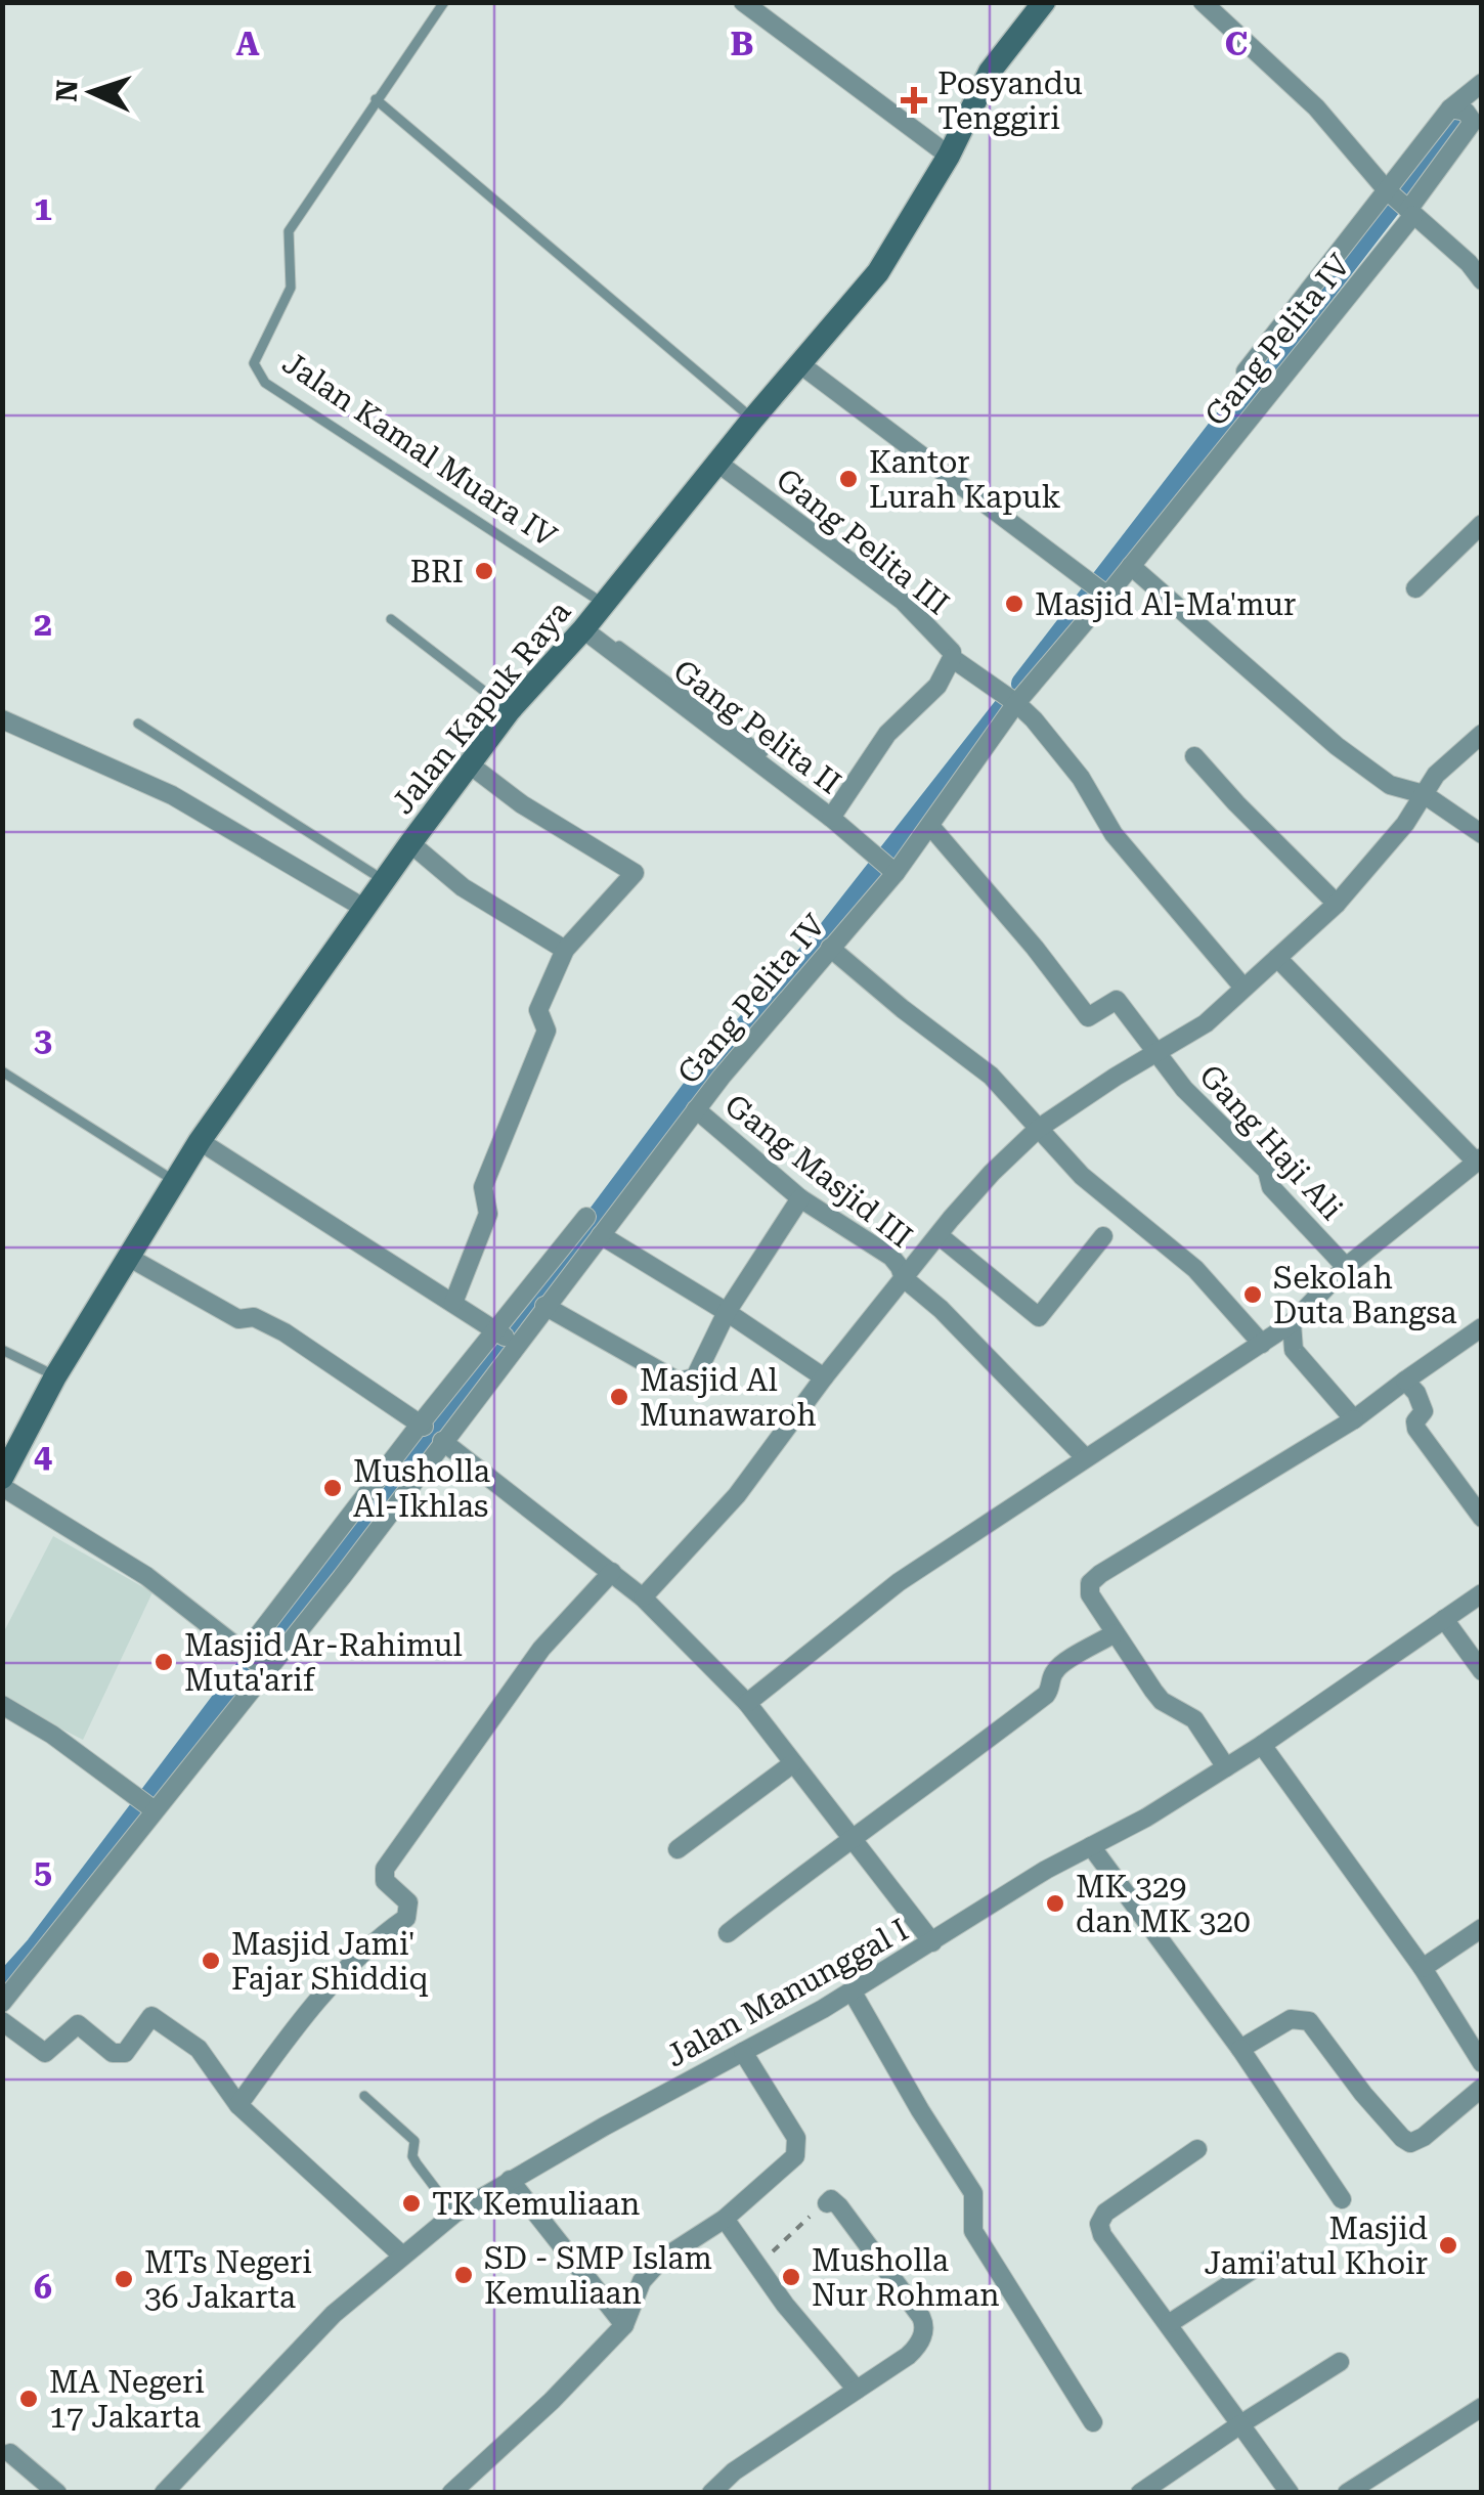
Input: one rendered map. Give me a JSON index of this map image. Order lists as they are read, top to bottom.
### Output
{
  "streets": {
    "main road": ["Jalan Kapuk Raya"],
    "street": [
      "Gang Pelita IV",
      "Gang Pelita III",
      "Gang Pelita II",
      "Gang Haji Ali",
      "Gang Masjid III",
      "Jalan Manunggal I"
    ],
    "lane": ["Jalan Kamal Muara IV"]
  },
  "crossings": [
    ["Gang Pelita IV", "Gang Pelita III"],
    ["Gang Pelita IV", "Gang Pelita II"],
    ["Gang Pelita IV", "Gang Haji Ali"],
    ["Gang Pelita IV", "Gang Masjid III"],
    ["Jalan Kamal Muara IV", "Jalan Kapuk Raya"],
    ["Jalan Kamal Muara IV", "Gang Pelita II"],
    ["Gang Pelita III", "Jalan Kapuk Raya"],
    ["Jalan Kapuk Raya", "Gang Pelita II"]
  ],
  "places": {
    "health": ["Posyandu Tenggiri"],
    "other": [
      "Kantor Lurah Kapuk",
      "BRI",
      "Masjid Al-Ma'mur",
      "Sekolah Duta Bangsa",
      "Masjid Al Munawaroh",
      "Musholla Al-Ikhlas",
      "Masjid Ar-Rahimul Muta'arif",
      "MK 329 dan MK 320",
      "Masjid Jami' Fajar Shiddiq",
      "TK Kemuliaan",
      "Masjid Jami'atul Khoir",
      "SD - SMP Islam Kemuliaan",
      "Musholla Nur Rohman",
      "MTs Negeri 36 Jakarta",
      "MA Negeri 17 Jakarta"
    ]
  },
  "north": "left",
  "grid": {
    "columns": ["A", "B", "C"],
    "rows": [
      "1",
      "2",
      "3",
      "4",
      "5",
      "6"
    ]
  }
}
